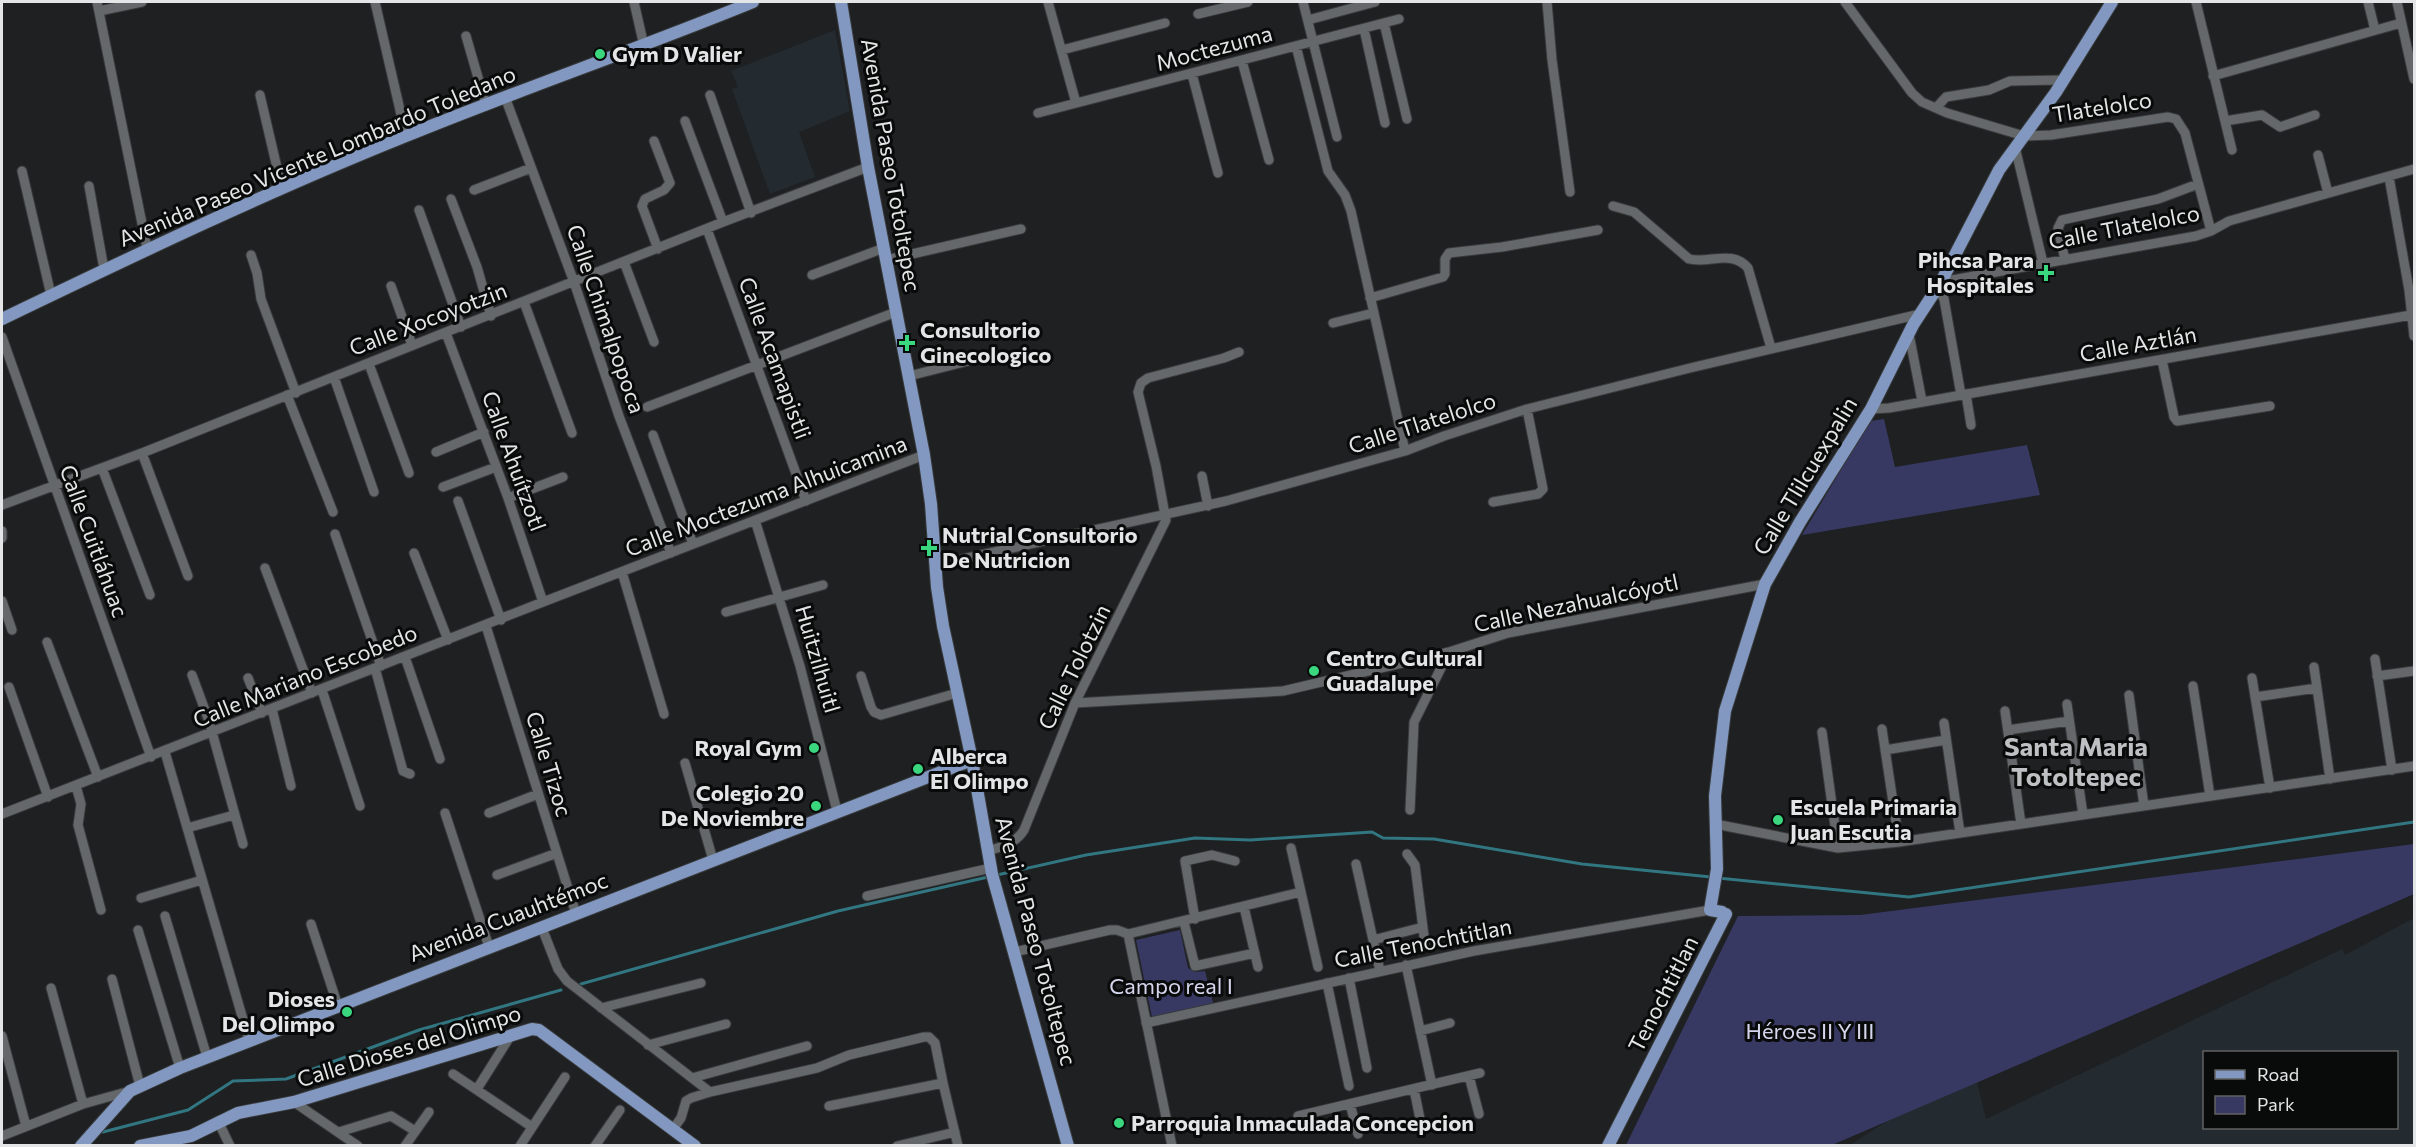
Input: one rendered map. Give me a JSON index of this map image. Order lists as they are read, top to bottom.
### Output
{
  "streets": {
    "main road": [
      "Avenida Paseo Vicente Lombardo Toledano",
      "Avenida Paseo Totoltepec",
      "Calle Tlilcuexpalin",
      "Avenida Cuauhtémoc",
      "Tenochtitlan",
      "Calle Dioses del Olimpo"
    ],
    "street": [
      "Moctezuma",
      "Tlatelolco",
      "Calle Tlatelolco",
      "Calle Xocoyotzin",
      "Calle Chimalpopoca",
      "Calle Aztlán",
      "Calle Acamapistli",
      "Calle Ahuítzotl",
      "Calle Moctezuma Alhuicamina",
      "Calle Cuitláhuac",
      "Calle Nezahualcóyotl",
      "Huitzilhuitl",
      "Calle Tolotzin",
      "Calle Mariano Escobedo",
      "Calle Tizoc",
      "Calle Tenochtitlan"
    ]
  },
  "crossings": [
    ["Tlatelolco", "Calle Tlatelolco"],
    ["Tlatelolco", "Calle Tlilcuexpalin"],
    ["Avenida Paseo Vicente Lombardo Toledano", "Calle Chimalpopoca"],
    ["Avenida Paseo Totoltepec", "Calle Tlatelolco"],
    ["Avenida Paseo Totoltepec", "Calle Xocoyotzin"],
    ["Avenida Paseo Totoltepec", "Calle Moctezuma Alhuicamina"],
    ["Avenida Paseo Totoltepec", "Calle Tolotzin"],
    ["Avenida Paseo Totoltepec", "Avenida Cuauhtémoc"],
    ["Calle Tlatelolco", "Calle Tlilcuexpalin"],
    ["Calle Tlatelolco", "Calle Tolotzin"],
    ["Calle Xocoyotzin", "Calle Chimalpopoca"],
    ["Calle Xocoyotzin", "Calle Acamapistli"],
    ["Calle Xocoyotzin", "Calle Ahuítzotl"],
    ["Calle Xocoyotzin", "Calle Cuitláhuac"],
    ["Calle Chimalpopoca", "Calle Moctezuma Alhuicamina"],
    ["Calle Aztlán", "Calle Tlilcuexpalin"],
    ["Calle Acamapistli", "Calle Moctezuma Alhuicamina"],
    ["Calle Ahuítzotl", "Calle Mariano Escobedo"],
    ["Calle Tlilcuexpalin", "Calle Nezahualcóyotl"],
    ["Calle Tlilcuexpalin", "Tenochtitlan"],
    ["Calle Moctezuma Alhuicamina", "Huitzilhuitl"],
    ["Calle Moctezuma Alhuicamina", "Calle Mariano Escobedo"],
    ["Calle Cuitláhuac", "Calle Mariano Escobedo"],
    ["Calle Nezahualcóyotl", "Calle Tolotzin"],
    ["Huitzilhuitl", "Avenida Cuauhtémoc"],
    ["Calle Mariano Escobedo", "Calle Tizoc"],
    ["Calle Tizoc", "Avenida Cuauhtémoc"],
    ["Calle Tenochtitlan", "Tenochtitlan"]
  ],
  "districts": ["Santa Maria Totoltepec"],
  "parks": ["Campo real I", "Héroes II Y III"],
  "places": {
    "other": [
      "Gym D Valier",
      "Centro Cultural Guadalupe",
      "Royal Gym",
      "Alberca El Olimpo",
      "Colegio 20 De Noviembre",
      "Escuela Primaria Juan Escutia",
      "Dioses Del Olimpo",
      "Parroquia Inmaculada Concepcion"
    ],
    "health": ["Pihcsa Para Hospitales", "Consultorio Ginecologico", "Nutrial Consultorio De Nutricion"]
  },
  "legend": ["Road", "Park"]
}
